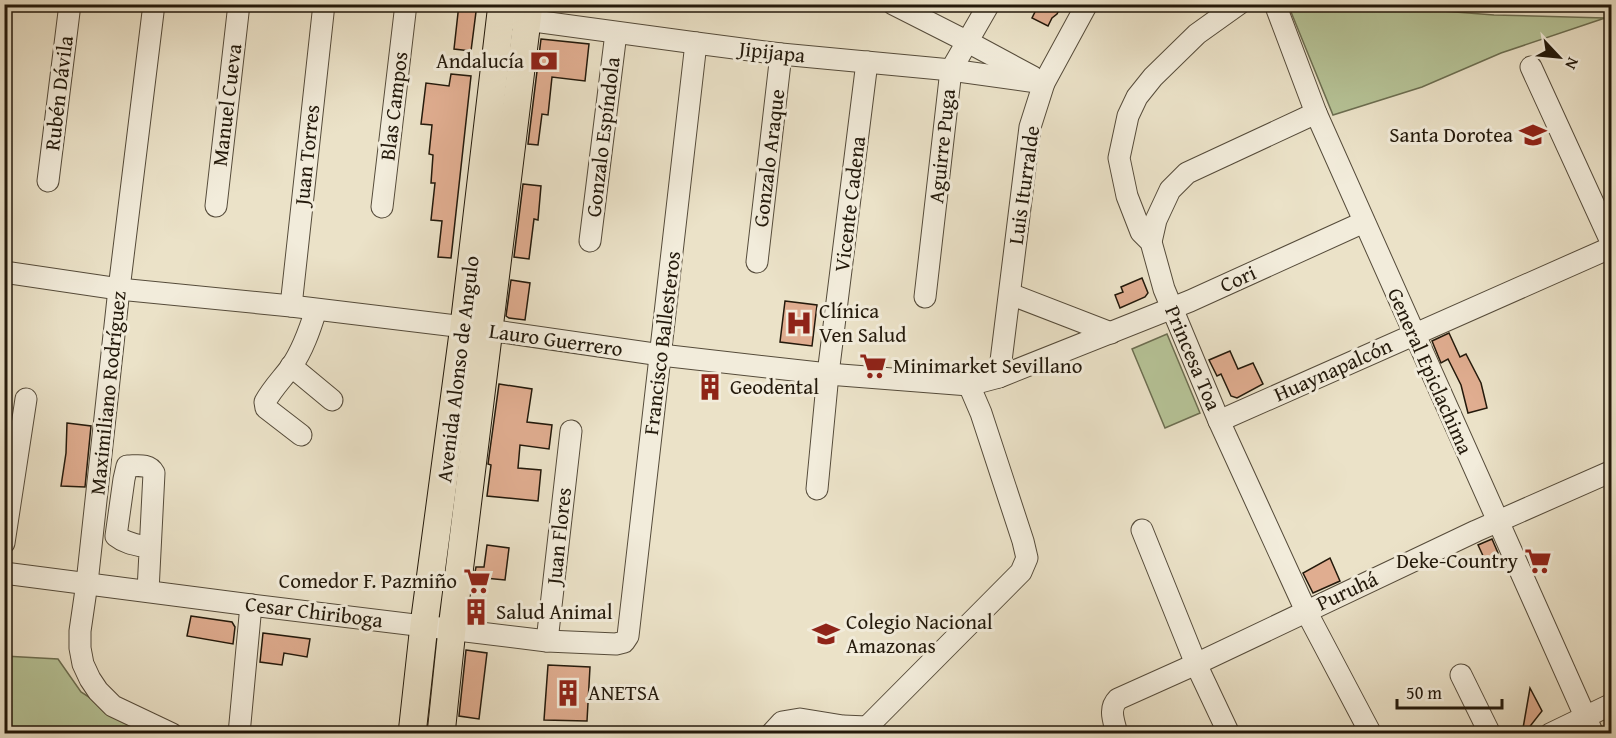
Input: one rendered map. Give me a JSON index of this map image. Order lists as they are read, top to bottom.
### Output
{
  "streets": {
    "main road": ["Avenida Alonso de Angulo"],
    "street": [
      "Jipijapa",
      "Rubén Dávila",
      "Manuel Cueva",
      "Blas Campos",
      "Gonzalo Espíndola",
      "Aguirre Puga",
      "Juan Torres",
      "Gonzalo Araque",
      "Luis Iturralde",
      "Vicente Cadena",
      "Cori",
      "Lauro Guerrero",
      "Francisco Ballesteros",
      "Princesa Toa",
      "Huaynapalcón",
      "General Epiclachima",
      "Maximiliano Rodríguez",
      "Juan Flores",
      "Puruhá",
      "Cesar Chiriboga"
    ]
  },
  "crossings": [
    ["Jipijapa", "Gonzalo Espíndola"],
    ["Jipijapa", "Aguirre Puga"],
    ["Jipijapa", "Gonzalo Araque"],
    ["Jipijapa", "Luis Iturralde"],
    ["Jipijapa", "Vicente Cadena"],
    ["Jipijapa", "Francisco Ballesteros"],
    ["Jipijapa", "Avenida Alonso de Angulo"],
    ["Juan Torres", "Lauro Guerrero"],
    ["Luis Iturralde", "Cori"],
    ["Luis Iturralde", "Lauro Guerrero"],
    ["Vicente Cadena", "Lauro Guerrero"],
    ["Cori", "Lauro Guerrero"],
    ["Cori", "Princesa Toa"],
    ["Cori", "General Epiclachima"],
    ["Lauro Guerrero", "Francisco Ballesteros"],
    ["Lauro Guerrero", "Avenida Alonso de Angulo"],
    ["Lauro Guerrero", "Maximiliano Rodríguez"],
    ["Francisco Ballesteros", "Cesar Chiriboga"],
    ["Princesa Toa", "Huaynapalcón"],
    ["Princesa Toa", "Puruhá"],
    ["Avenida Alonso de Angulo", "Cesar Chiriboga"],
    ["Huaynapalcón", "General Epiclachima"],
    ["General Epiclachima", "Puruhá"],
    ["Maximiliano Rodríguez", "Cesar Chiriboga"],
    ["Juan Flores", "Cesar Chiriboga"]
  ],
  "places": {
    "bank": ["Andalucía"],
    "school or university": ["Santa Dorotea", "Colegio Nacional Amazonas"],
    "hospital": ["Clínica Ven Salud"],
    "supermarket": ["Minimarket Sevillano", "Deke-Country", "Comedor F. Pazmiño"],
    "building": ["Geodental", "Salud Animal", "ANETSA"]
  },
  "scale_bar": "50 m",
  "north": "bottom right"
}
